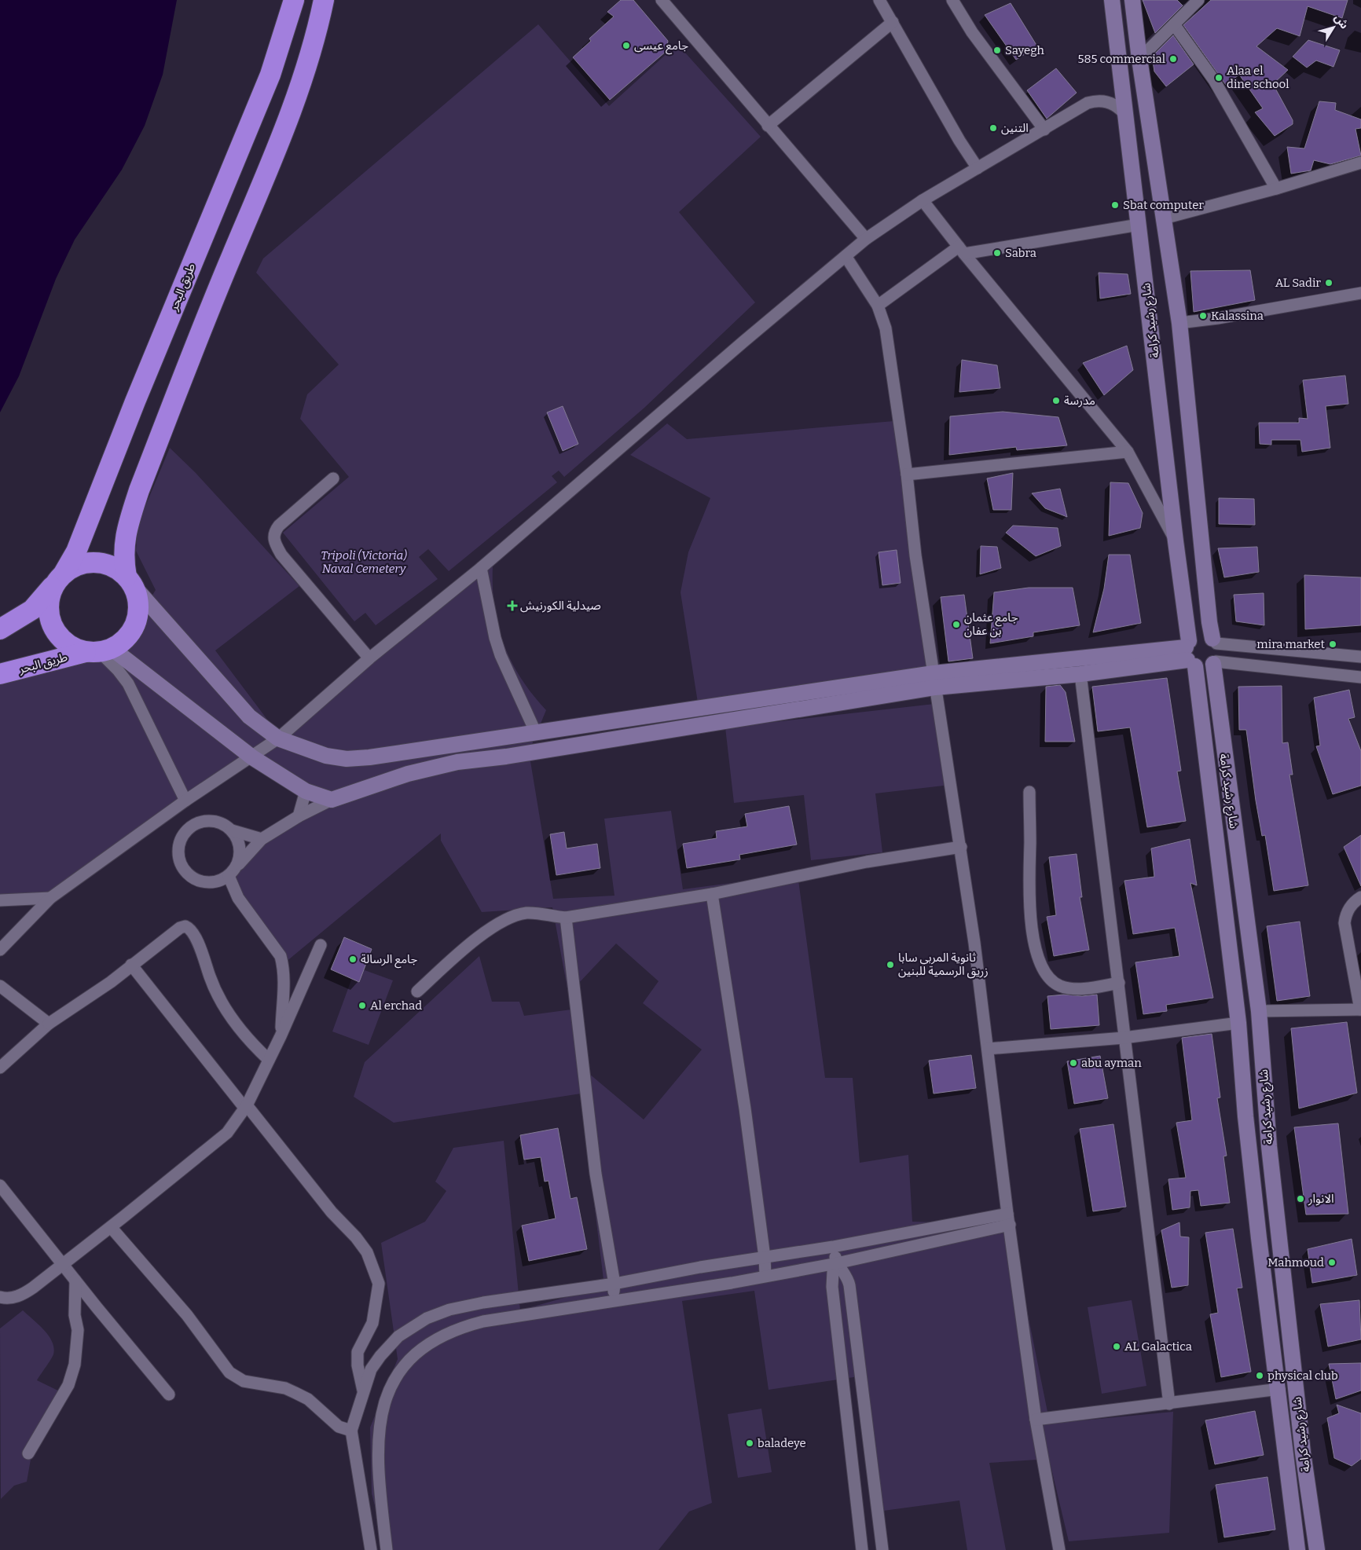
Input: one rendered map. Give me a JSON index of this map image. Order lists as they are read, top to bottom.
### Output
{
  "streets": {
    "highway": ["طريق البحر"],
    "street": ["شارع رشيد كرامة"]
  },
  "parks": ["Tripoli (Victoria) Naval Cemetery"],
  "places": {
    "other": [
      "جامع عيسى",
      "Sayegh",
      "585 commercial",
      "Alaa el dine school",
      "التنين",
      "Sbat computer",
      "Sabra",
      "AL Sadir",
      "Kalassina",
      "مدرسة",
      "جامع عثمان بن عفان",
      "mira market",
      "جامع الرسالة",
      "ثانوية المربي سابا زريق الرسمية للبنين",
      "Al erchad",
      "abu ayman",
      "الانوار",
      "Mahmoud",
      "AL Galactica",
      "physical club",
      "baladeye"
    ],
    "health": ["صيدلية الكورنيش"]
  },
  "north": "top right"
}
